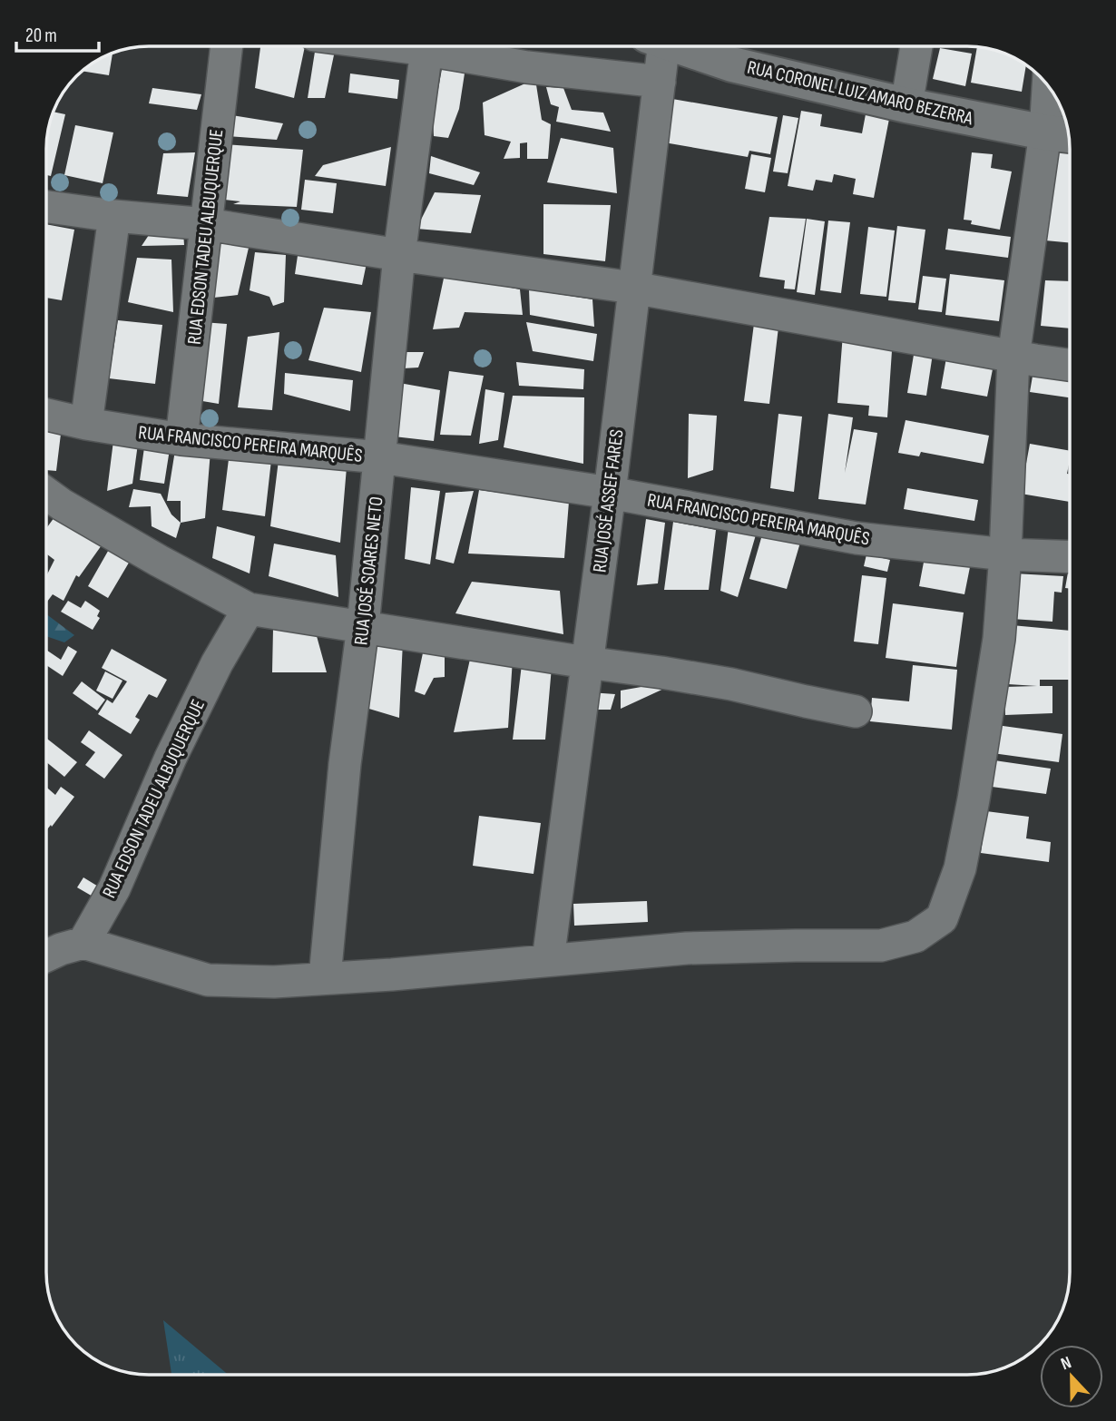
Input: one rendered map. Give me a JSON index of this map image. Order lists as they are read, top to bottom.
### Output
{
  "streets": {
    "street": [
      "RUA CORONEL LUIZ AMARO BEZERRA",
      "RUA EDSON TADEU ALBUQUERQUE",
      "RUA FRANCISCO PEREIRA MARQUÊS",
      "RUA JOSÉ ASSEF FARES",
      "RUA JOSÉ SOARES NETO"
    ]
  },
  "crossings": [
    ["RUA EDSON TADEU ALBUQUERQUE", "RUA FRANCISCO PEREIRA MARQUÊS"],
    ["RUA FRANCISCO PEREIRA MARQUÊS", "RUA JOSÉ ASSEF FARES"],
    ["RUA FRANCISCO PEREIRA MARQUÊS", "RUA JOSÉ SOARES NETO"]
  ],
  "scale_bar": "20 m",
  "north": "top"
}
